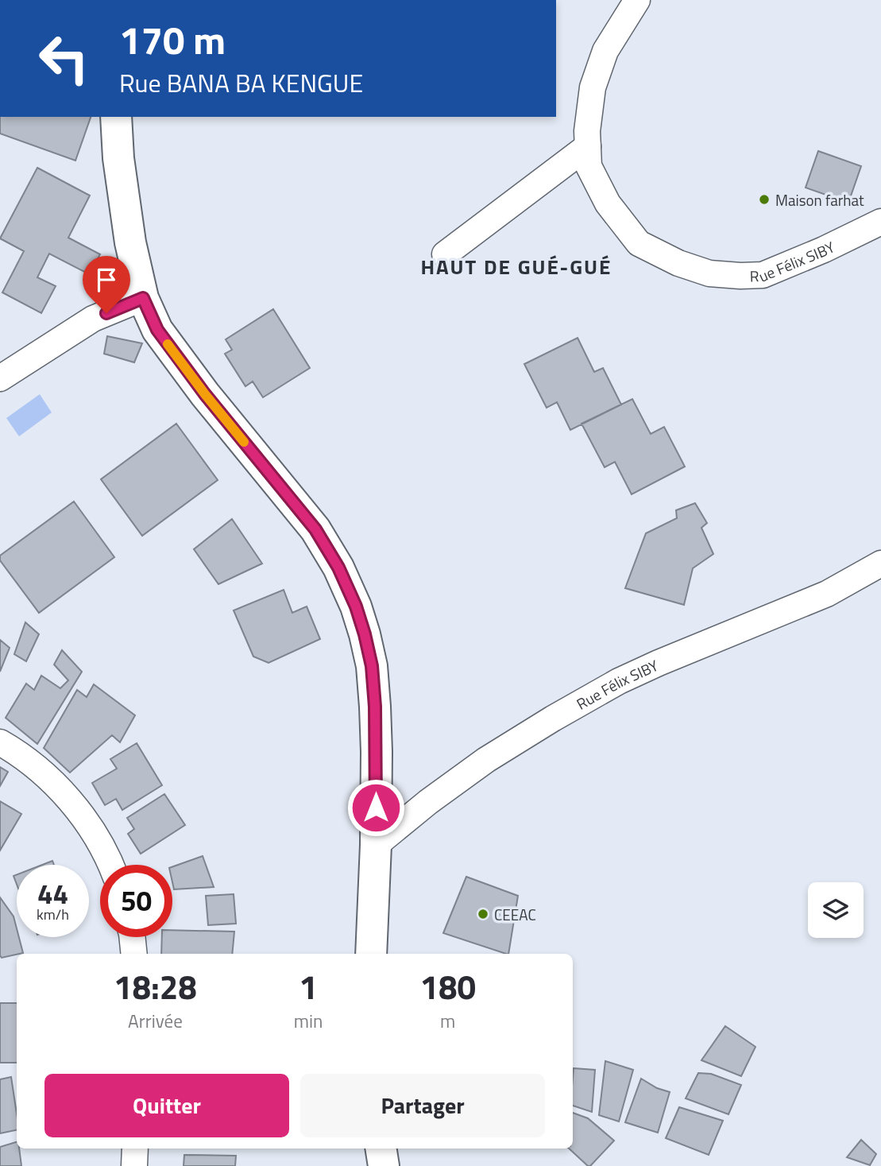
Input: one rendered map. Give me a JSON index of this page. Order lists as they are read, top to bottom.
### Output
{
  "streets": {
    "street": ["Rue Félix SIBY"]
  },
  "districts": ["HAUT DE GUÉ-GUÉ"],
  "places": ["Maison farhat", "CEEAC"],
  "page": {
    "turn": ["170 m", "Rue BANA BA KENGUE"],
    "speed": "44 km/h",
    "limit": "50",
    "eta": [
      "18:28",
      "Arrivée",
      "1",
      "min",
      "180",
      "m"
    ],
    "buttons": ["Quitter", "Partager"]
  }
}
